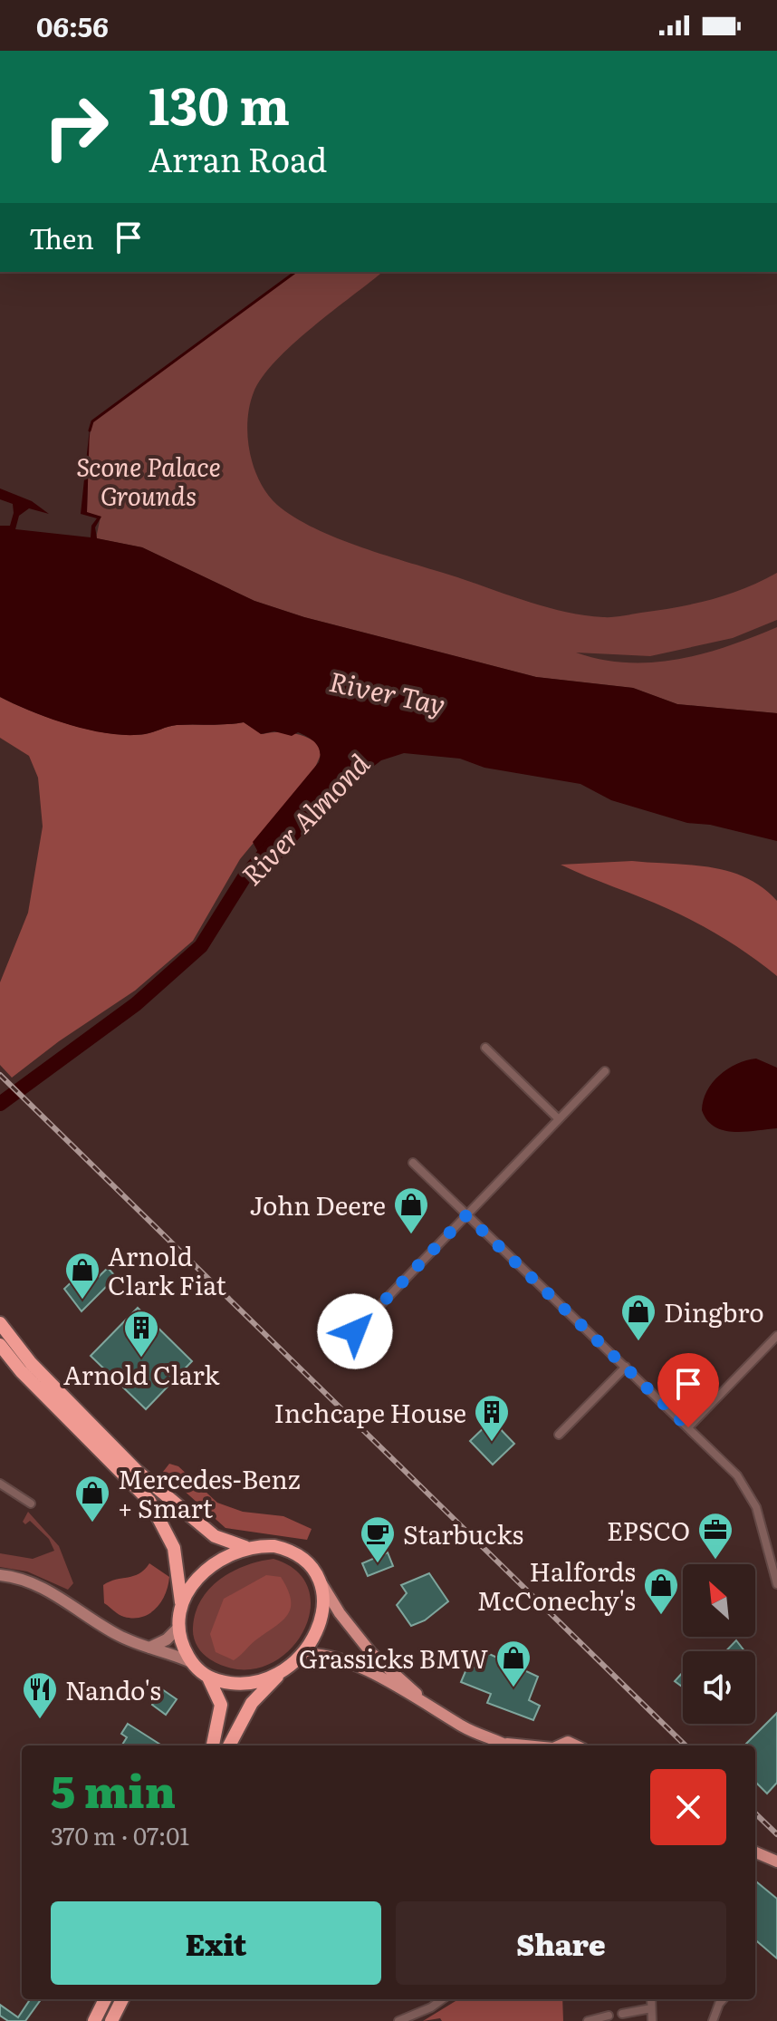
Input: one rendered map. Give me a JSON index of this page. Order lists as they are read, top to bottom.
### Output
{
  "water": ["River Tay", "River Almond"],
  "parks": ["Scone Palace Grounds"],
  "places": {
    "shop": [
      "John Deere",
      "Arnold Clark Fiat",
      "Dingbro",
      "Mercedes-Benz + Smart",
      "Halfords McConechy's",
      "Grassicks BMW"
    ],
    "building": ["Arnold Clark", "Inchcape House"],
    "office": ["EPSCO"],
    "cafe": ["Starbucks"],
    "restaurant": ["Nando's"]
  },
  "north": "top left",
  "page": {
    "status": "06:56",
    "turn": ["130 m", "Arran Road"],
    "then": "Then",
    "heading": ["5 min", "370 m · 07:01"],
    "buttons": ["Exit", "Share"]
  }
}
